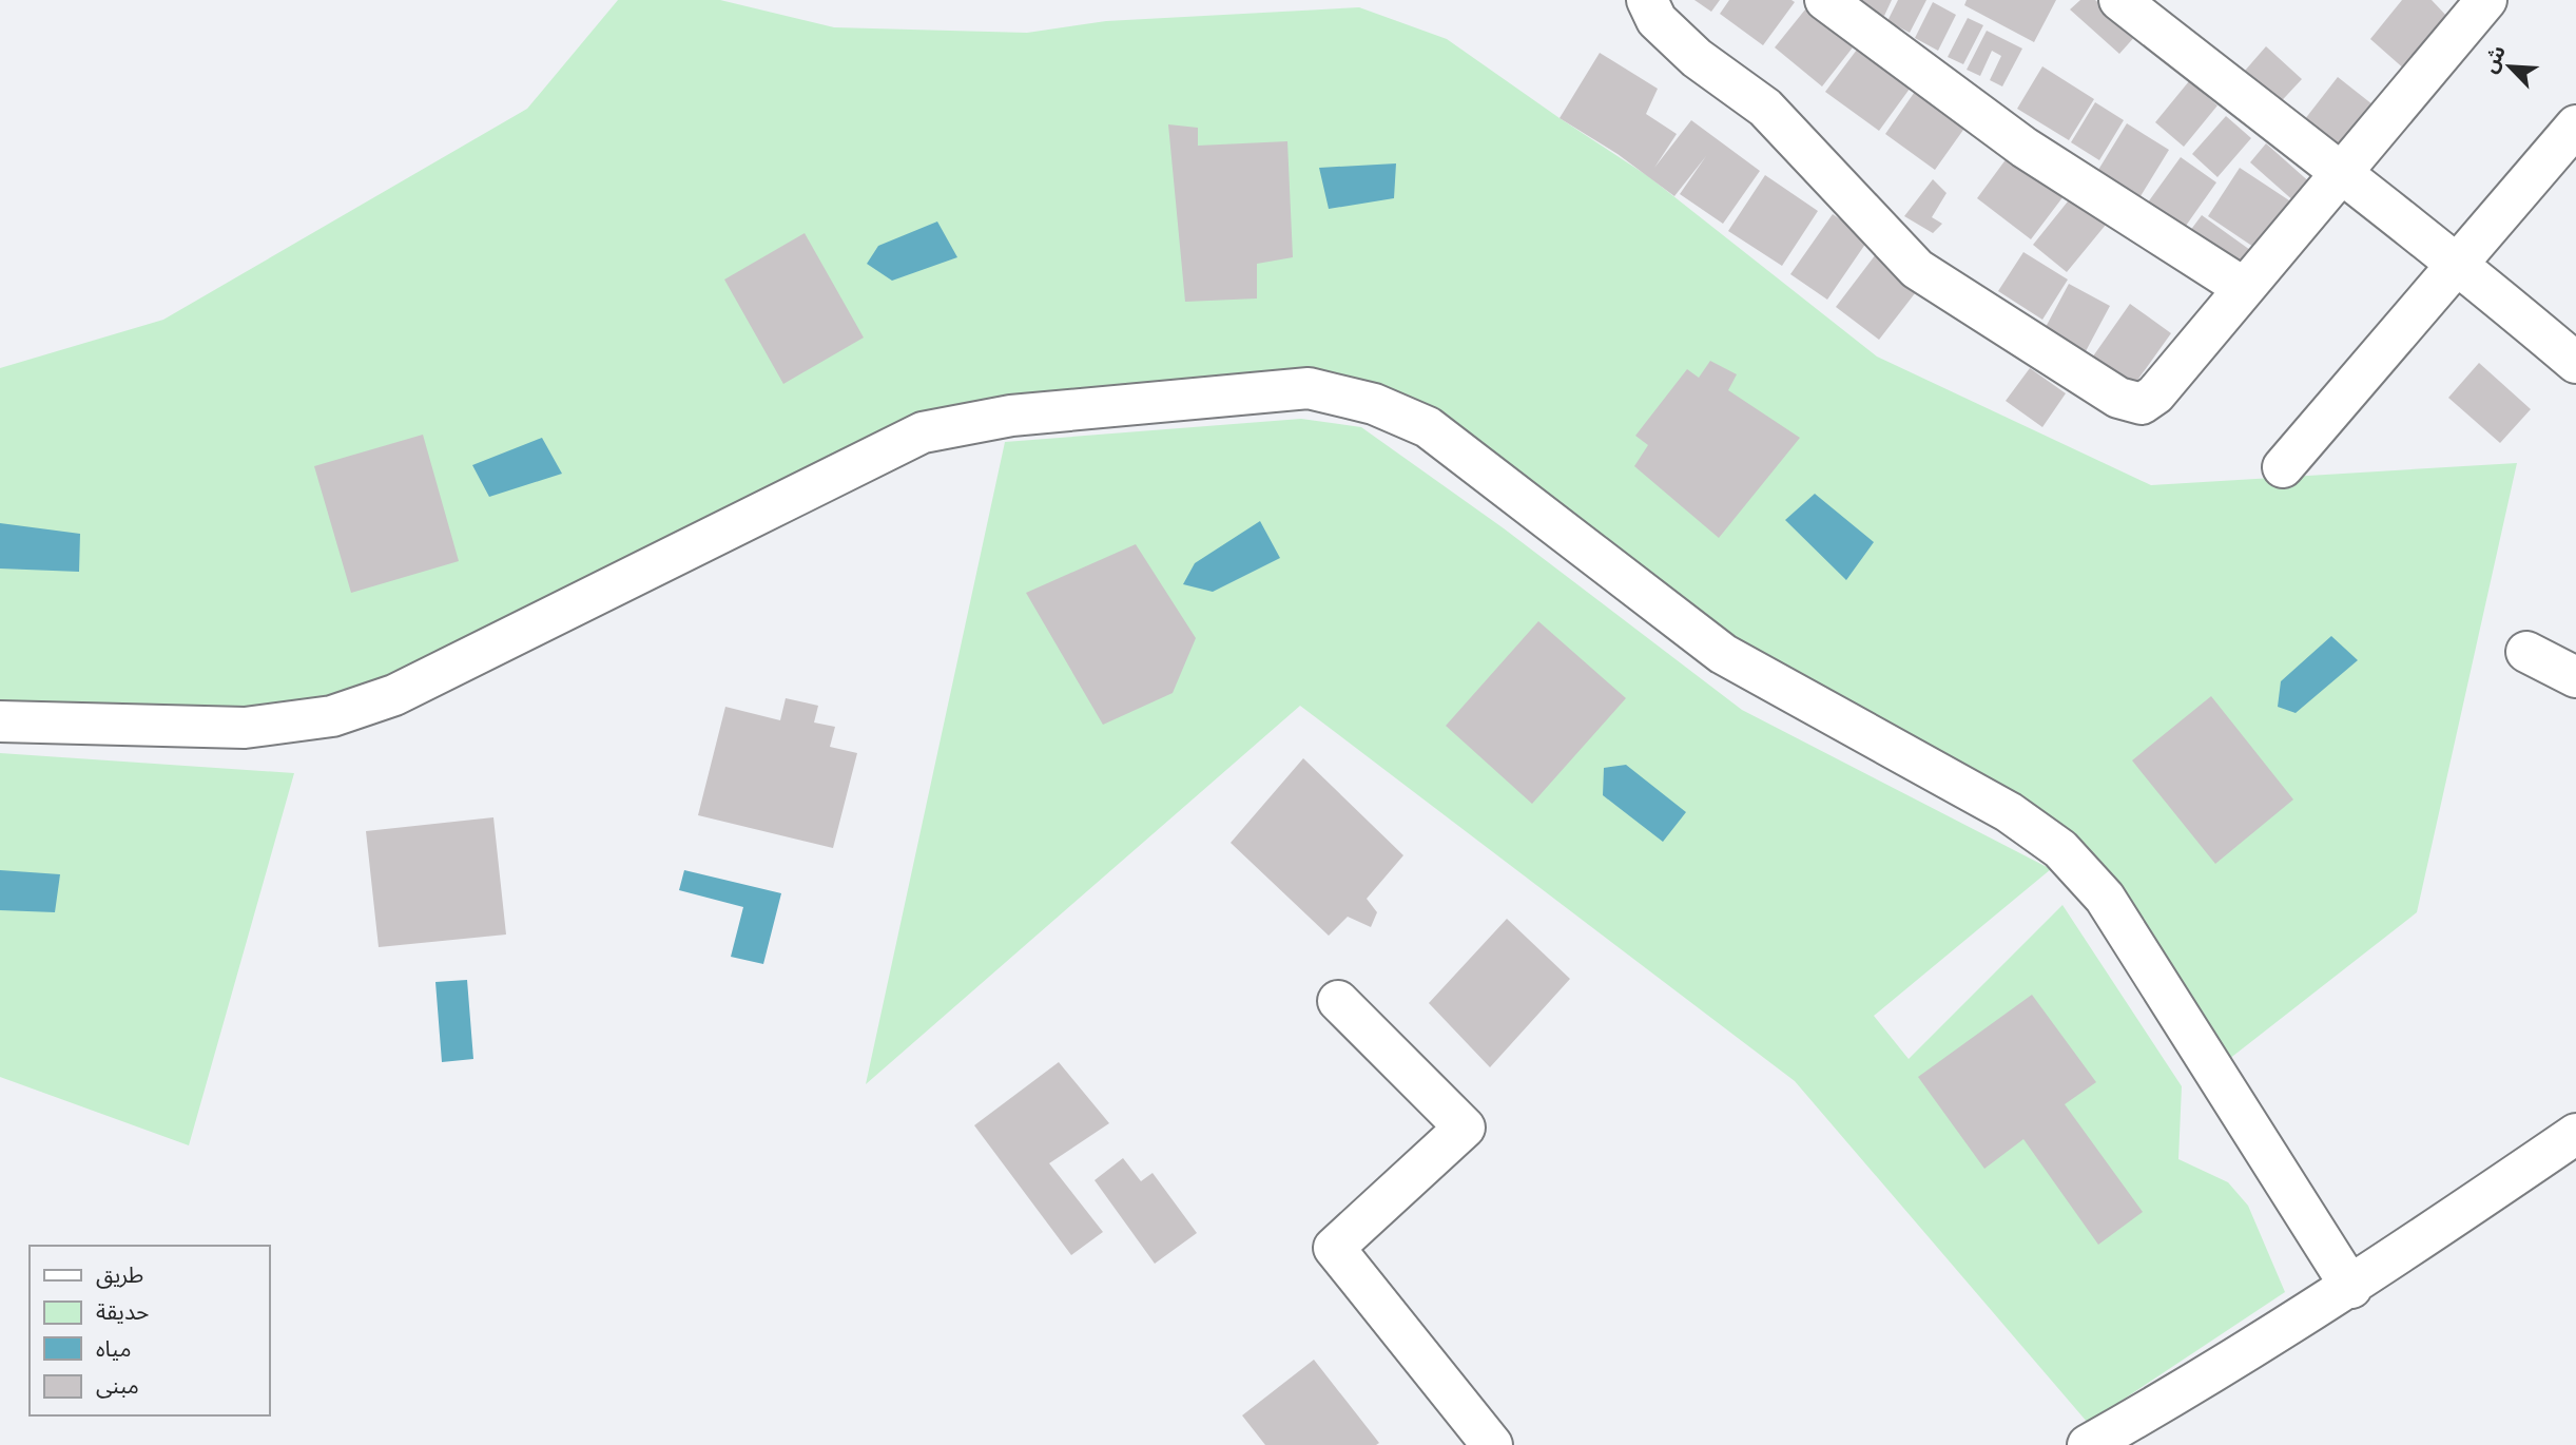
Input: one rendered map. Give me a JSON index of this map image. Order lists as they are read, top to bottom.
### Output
{
  "legend": [
    "طريق",
    "حديقة",
    "مياه",
    "مبنى"
  ],
  "north": "top left"
}
